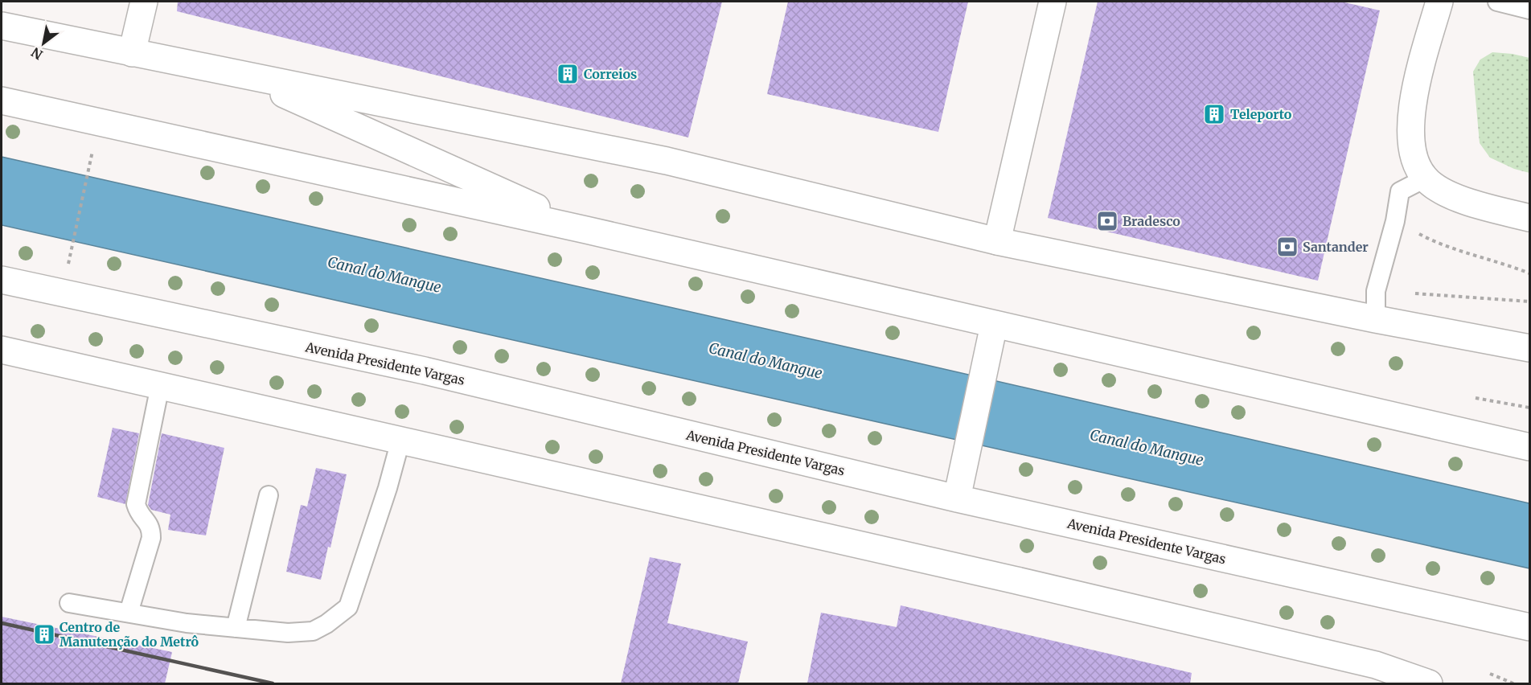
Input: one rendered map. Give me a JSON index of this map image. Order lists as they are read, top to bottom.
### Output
{
  "streets": {
    "main road": ["Avenida Presidente Vargas"]
  },
  "water": ["Canal do Mangue"],
  "places": {
    "building": ["Correios", "Teleporto", "Centro de Manutenção do Metrô"],
    "bank": ["Bradesco", "Santander"]
  },
  "north": "bottom left"
}
